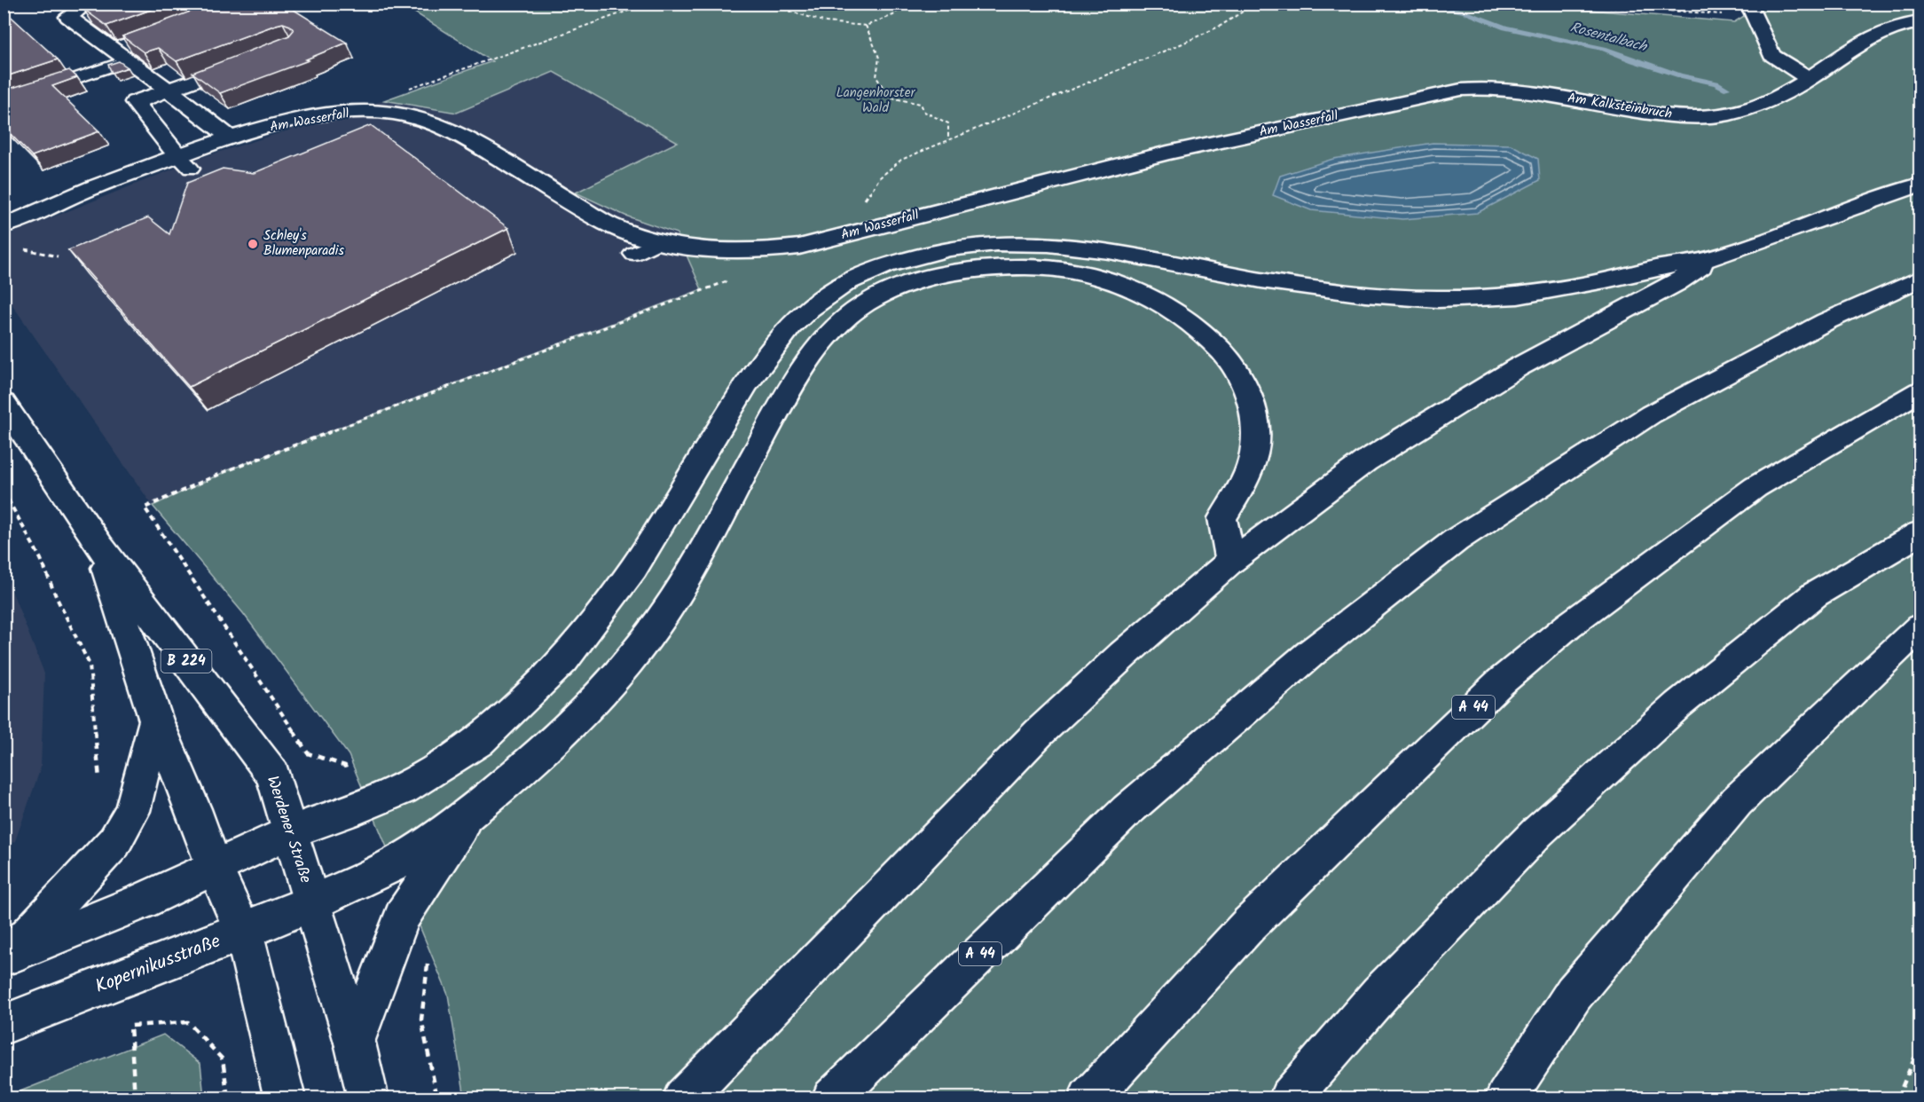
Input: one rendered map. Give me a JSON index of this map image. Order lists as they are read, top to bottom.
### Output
{
  "streets": {
    "main road": [
      "Am Kalksteinbruch",
      "Am Wasserfall",
      "B 224",
      "A 44",
      "Werdener Straße",
      "Kopernikusstraße"
    ]
  },
  "crossings": [
    ["Am Kalksteinbruch", "Am Wasserfall"],
    ["Werdener Straße", "Kopernikusstraße"]
  ],
  "water": ["Rosentalbach"],
  "parks": ["Langenhorster Wald"],
  "places": ["Schley's Blumenparadis"]
}
